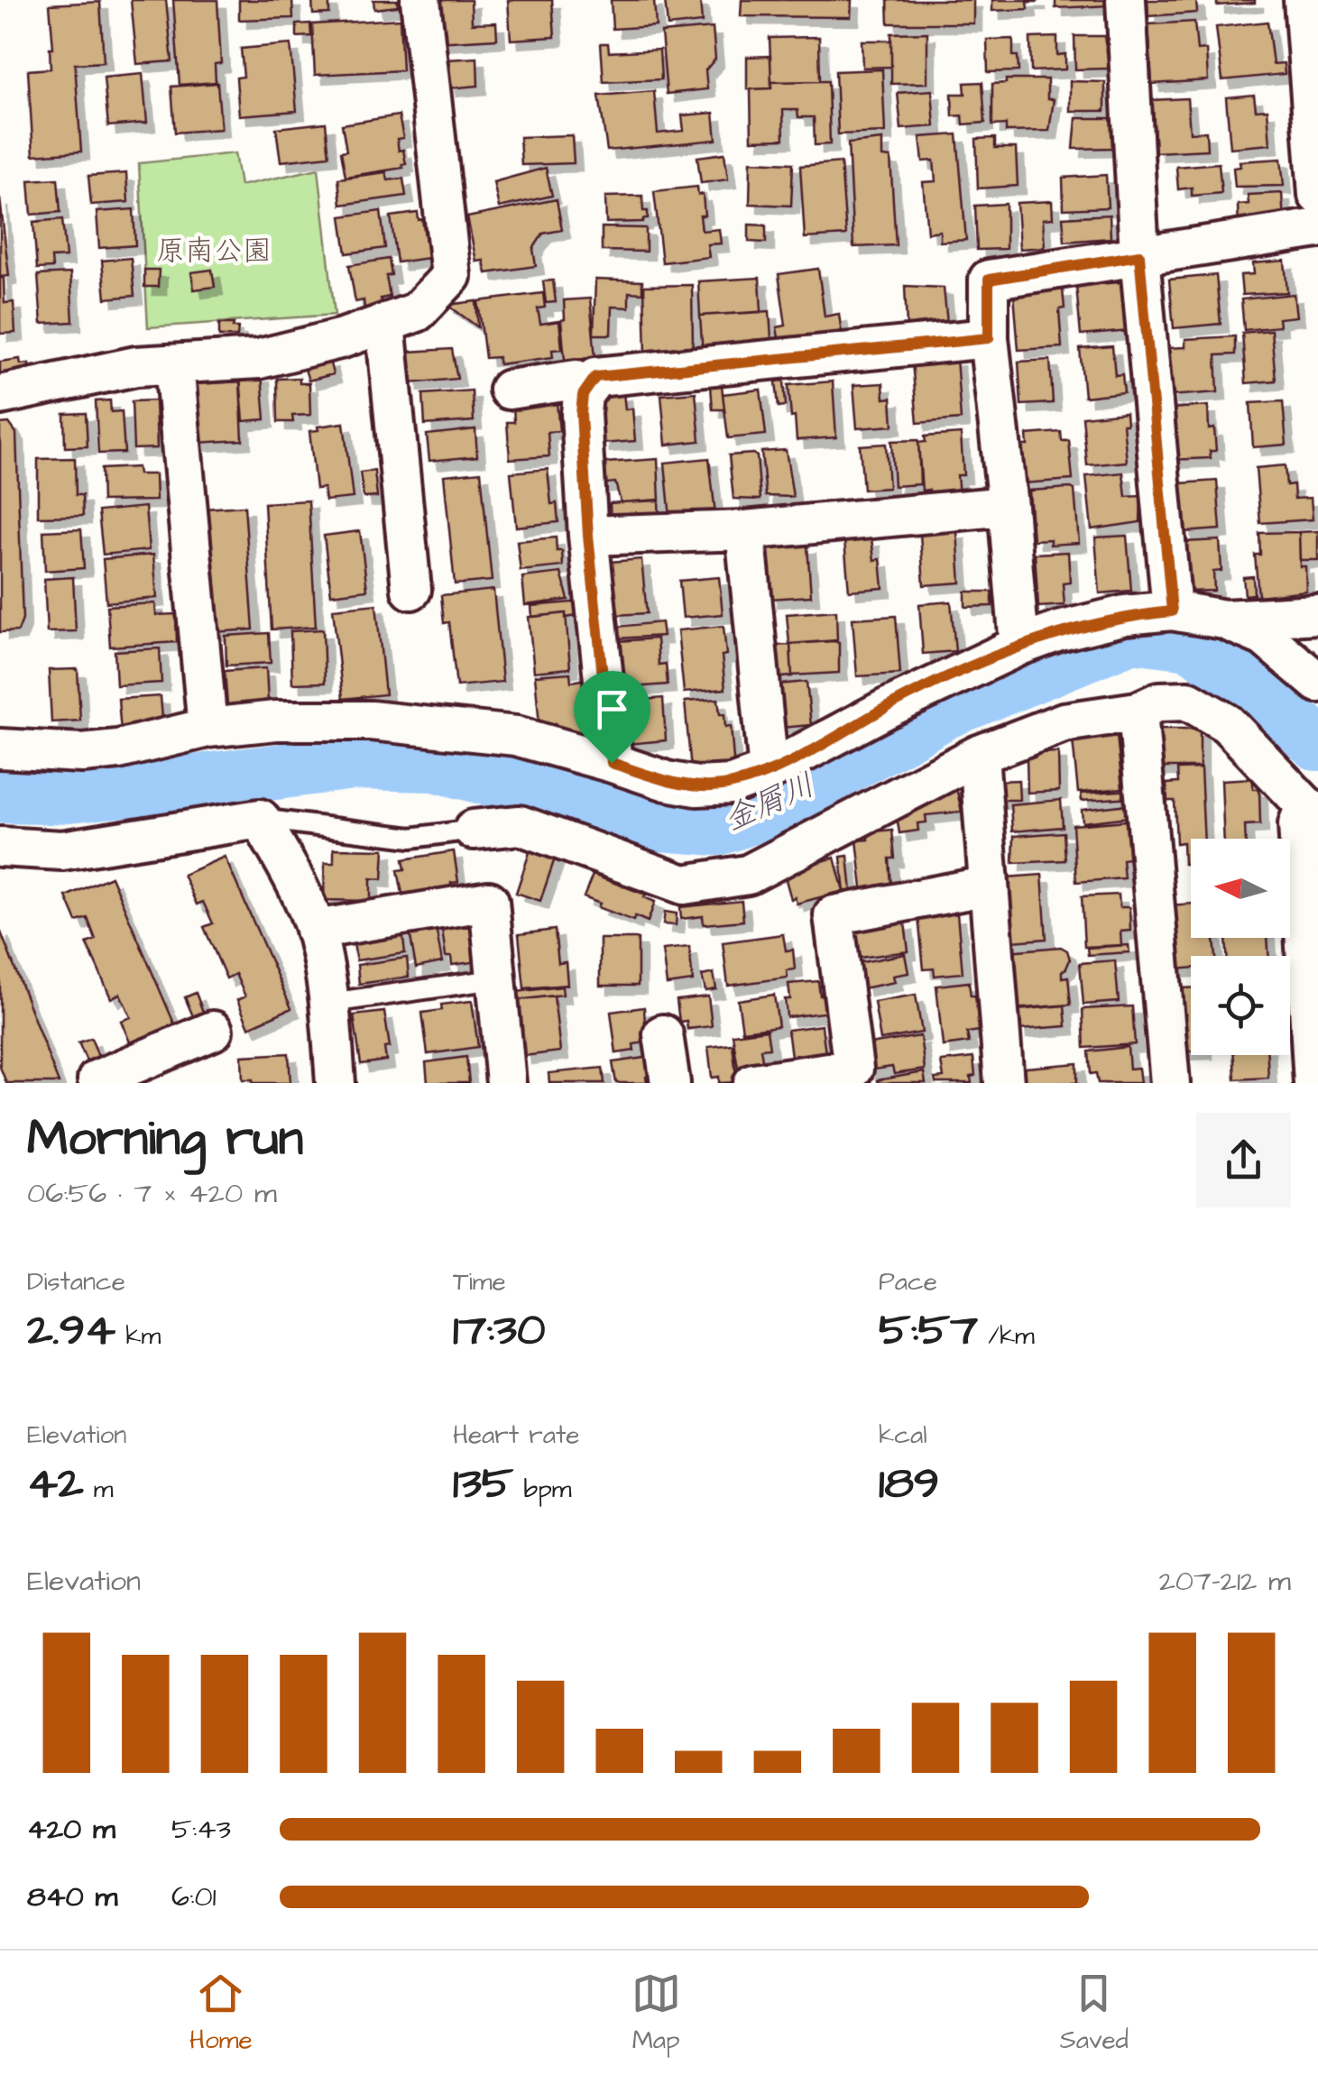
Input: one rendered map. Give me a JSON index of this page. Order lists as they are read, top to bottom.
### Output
{
  "water": ["金屑川"],
  "parks": ["原南公園"],
  "north": "left",
  "page": {
    "heading": ["Morning run", "06:56 · 7 × 420 m"],
    "stats": [
      ["Distance", "2.94 km"],
      ["Time", "17:30"],
      ["Pace", "5:57 /km"],
      ["Elevation", "42 m"],
      ["Heart rate", "135 bpm"],
      ["kcal", "189"]
    ],
    "chart": ["Elevation", "207–212 m"],
    "list": [
      {
        "name": "420 m",
        "note": "5:43"
      },
      {
        "name": "840 m",
        "note": "6:01"
      }
    ],
    "tabs": ["Home", "Map", "Saved"]
  }
}
